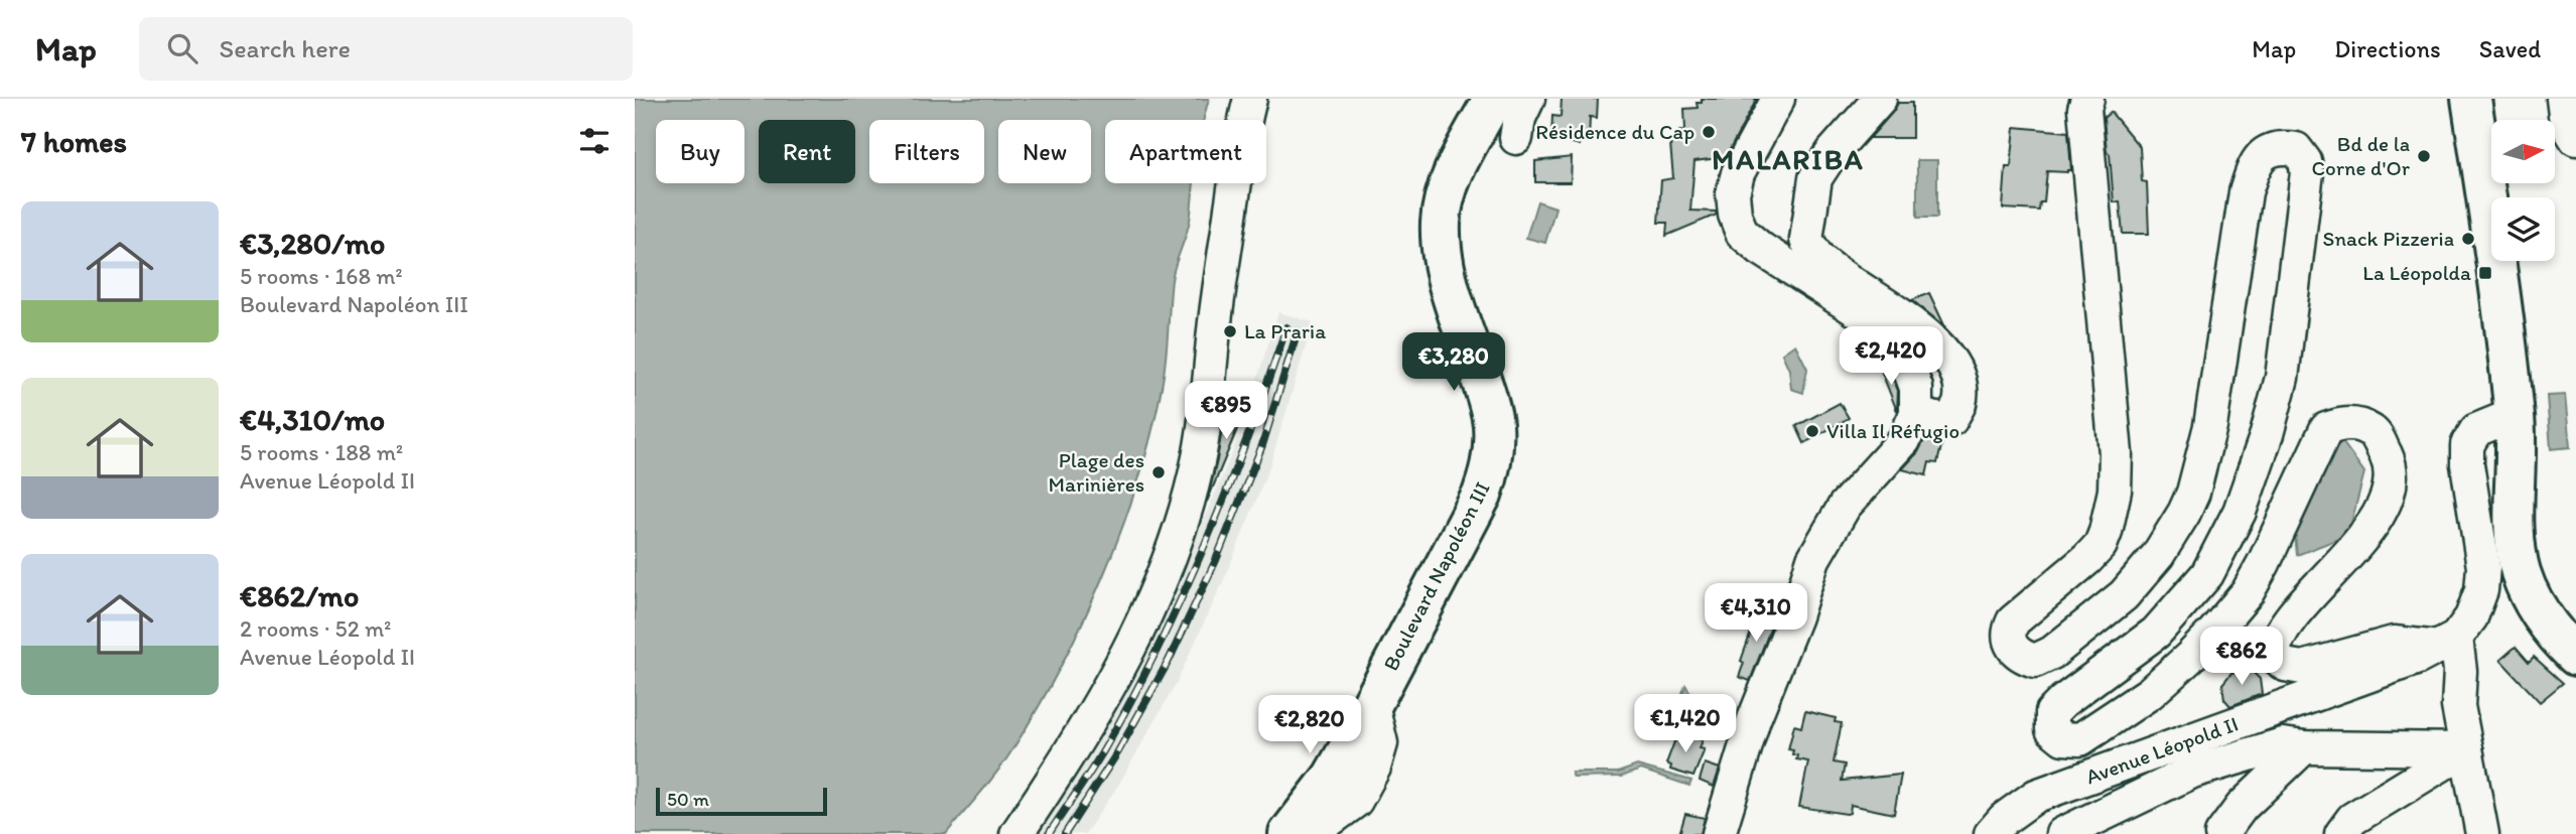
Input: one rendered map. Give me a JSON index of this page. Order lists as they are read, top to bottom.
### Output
{
  "streets": {
    "main road": ["Boulevard Napoléon III"],
    "street": ["Avenue Léopold II"]
  },
  "districts": ["MALARIBA"],
  "places": {
    "other": [
      "Résidence du Cap",
      "Bd de la Corne d'Or",
      "Snack Pizzeria",
      "La Praria",
      "Villa Il Réfugio",
      "Plage des Marinières"
    ],
    "transit": ["La Léopolda"]
  },
  "scale_bar": "50 m",
  "north": "right",
  "page": {
    "header": "Map",
    "search": "Search here",
    "nav": ["Map", "Directions", "Saved"],
    "heading": "7 homes",
    "chip": [
      "Buy",
      "Rent",
      "Filters",
      "New",
      "Apartment"
    ],
    "list": [
      {
        "name": "€3,280/mo",
        "note": "5 rooms · 168 m² · Boulevard Napoléon III"
      },
      {
        "name": "€4,310/mo",
        "note": "5 rooms · 188 m² · Avenue Léopold II"
      },
      {
        "name": "€862/mo",
        "note": "2 rooms · 52 m² · Avenue Léopold II"
      }
    ],
    "price": [
      "€2,420",
      "€3,280",
      "€895",
      "€4,310",
      "€862",
      "€1,420",
      "€2,820"
    ],
    "scale": "50 m"
  }
}
